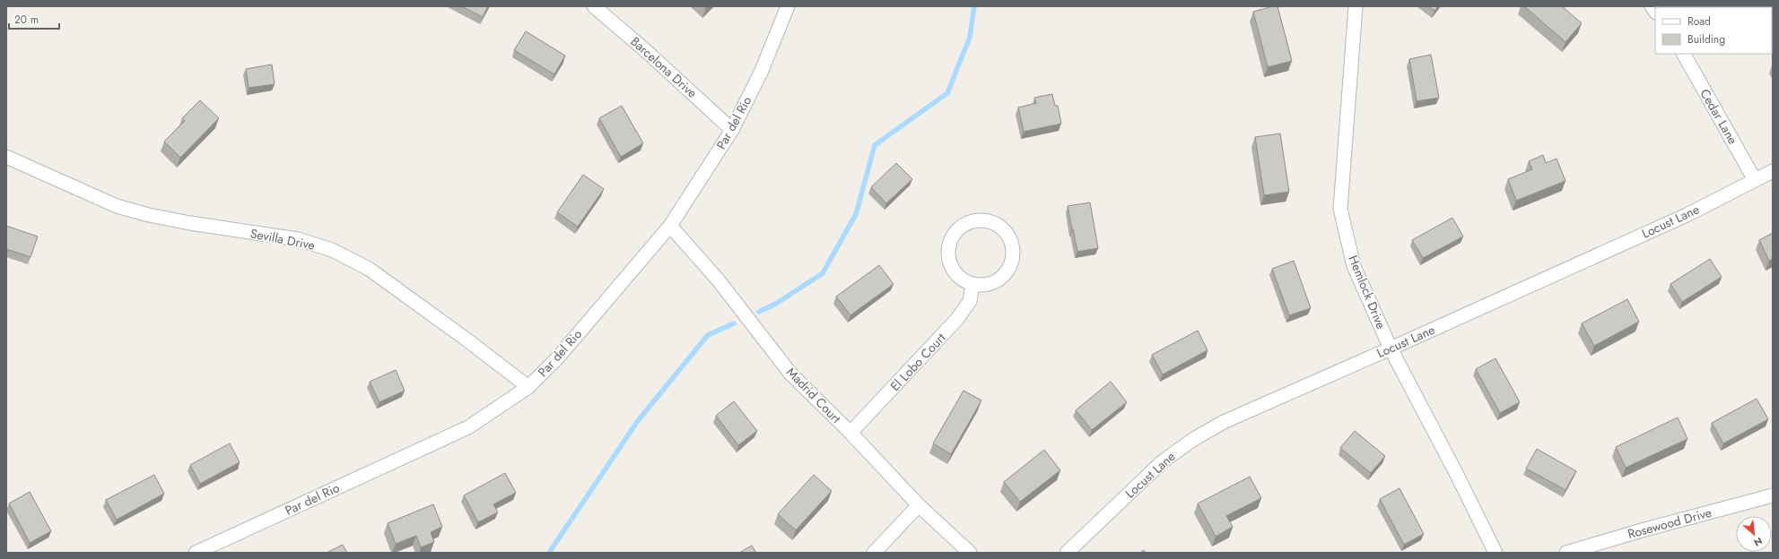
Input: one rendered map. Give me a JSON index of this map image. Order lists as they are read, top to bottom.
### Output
{
  "streets": {
    "street": [
      "Barcelona Drive",
      "Cedar Lane",
      "Par del Rio",
      "Locust Lane",
      "Sevilla Drive",
      "Hemlock Drive",
      "El Lobo Court",
      "Madrid Court",
      "Rosewood Drive"
    ]
  },
  "crossings": [
    ["Barcelona Drive", "Par del Rio"],
    ["Cedar Lane", "Locust Lane"],
    ["Par del Rio", "Sevilla Drive"],
    ["Par del Rio", "Madrid Court"],
    ["Locust Lane", "Hemlock Drive"],
    ["El Lobo Court", "Madrid Court"]
  ],
  "legend": ["Road", "Building"],
  "scale_bar": "20 m",
  "north": "bottom right"
}
